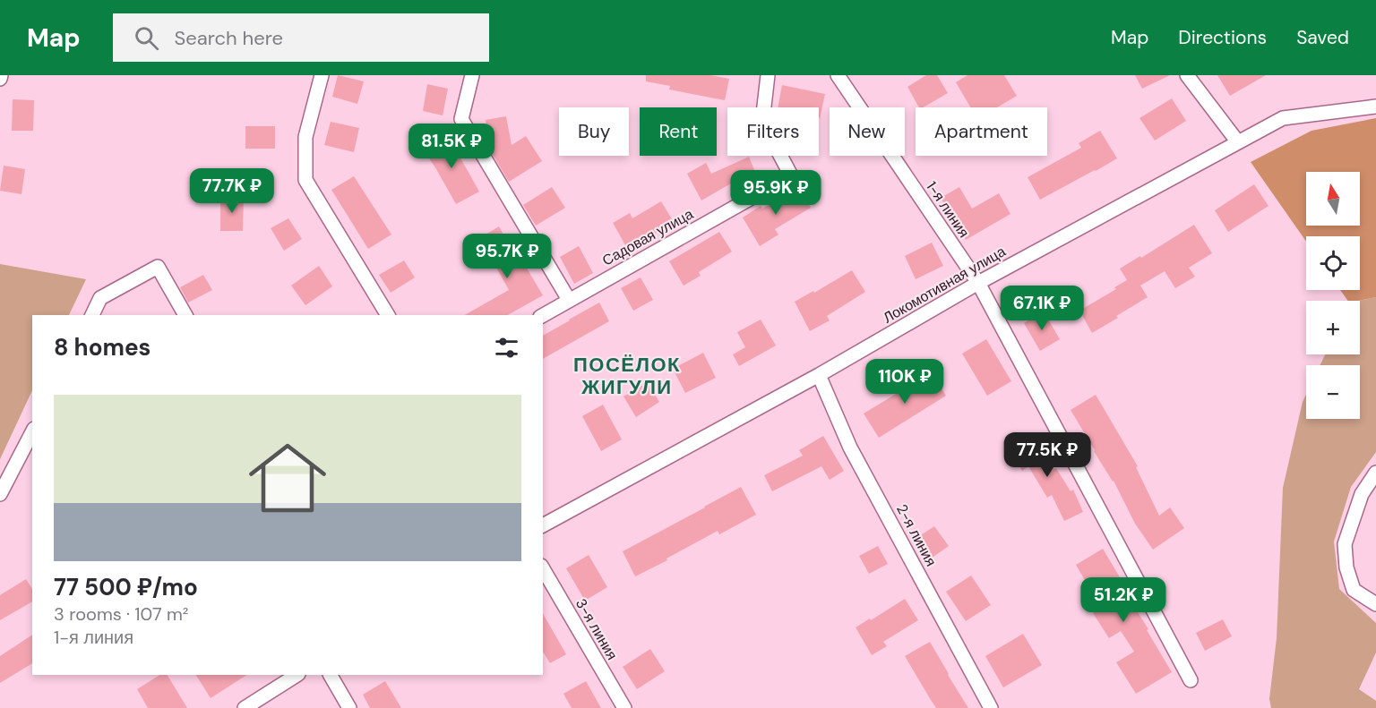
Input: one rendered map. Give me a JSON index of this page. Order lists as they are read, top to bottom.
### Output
{
  "streets": {
    "street": [
      "1-я линия",
      "Садовая улица",
      "Локомотивная улица",
      "2-я линия",
      "3-я линия"
    ]
  },
  "crossings": [
    ["1-я линия", "Локомотивная улица"],
    ["Локомотивная улица", "2-я линия"]
  ],
  "districts": ["ПОСЁЛОК ЖИГУЛИ"],
  "north": "top",
  "page": {
    "header": "Map",
    "search": "Search here",
    "nav": ["Map", "Directions", "Saved"],
    "chip": [
      "Buy",
      "Rent",
      "Filters",
      "New",
      "Apartment"
    ],
    "price": [
      "81.5K ₽",
      "77.7K ₽",
      "95.9K ₽",
      "95.7K ₽",
      "67.1K ₽",
      "110K ₽",
      "77.5K ₽",
      "51.2K ₽"
    ],
    "map_buttons": ["+", "−"],
    "heading": "8 homes",
    "list": [
      {
        "name": "77 500 ₽/mo",
        "note": "3 rooms · 107 m² · 1-я линия"
      }
    ]
  }
}
